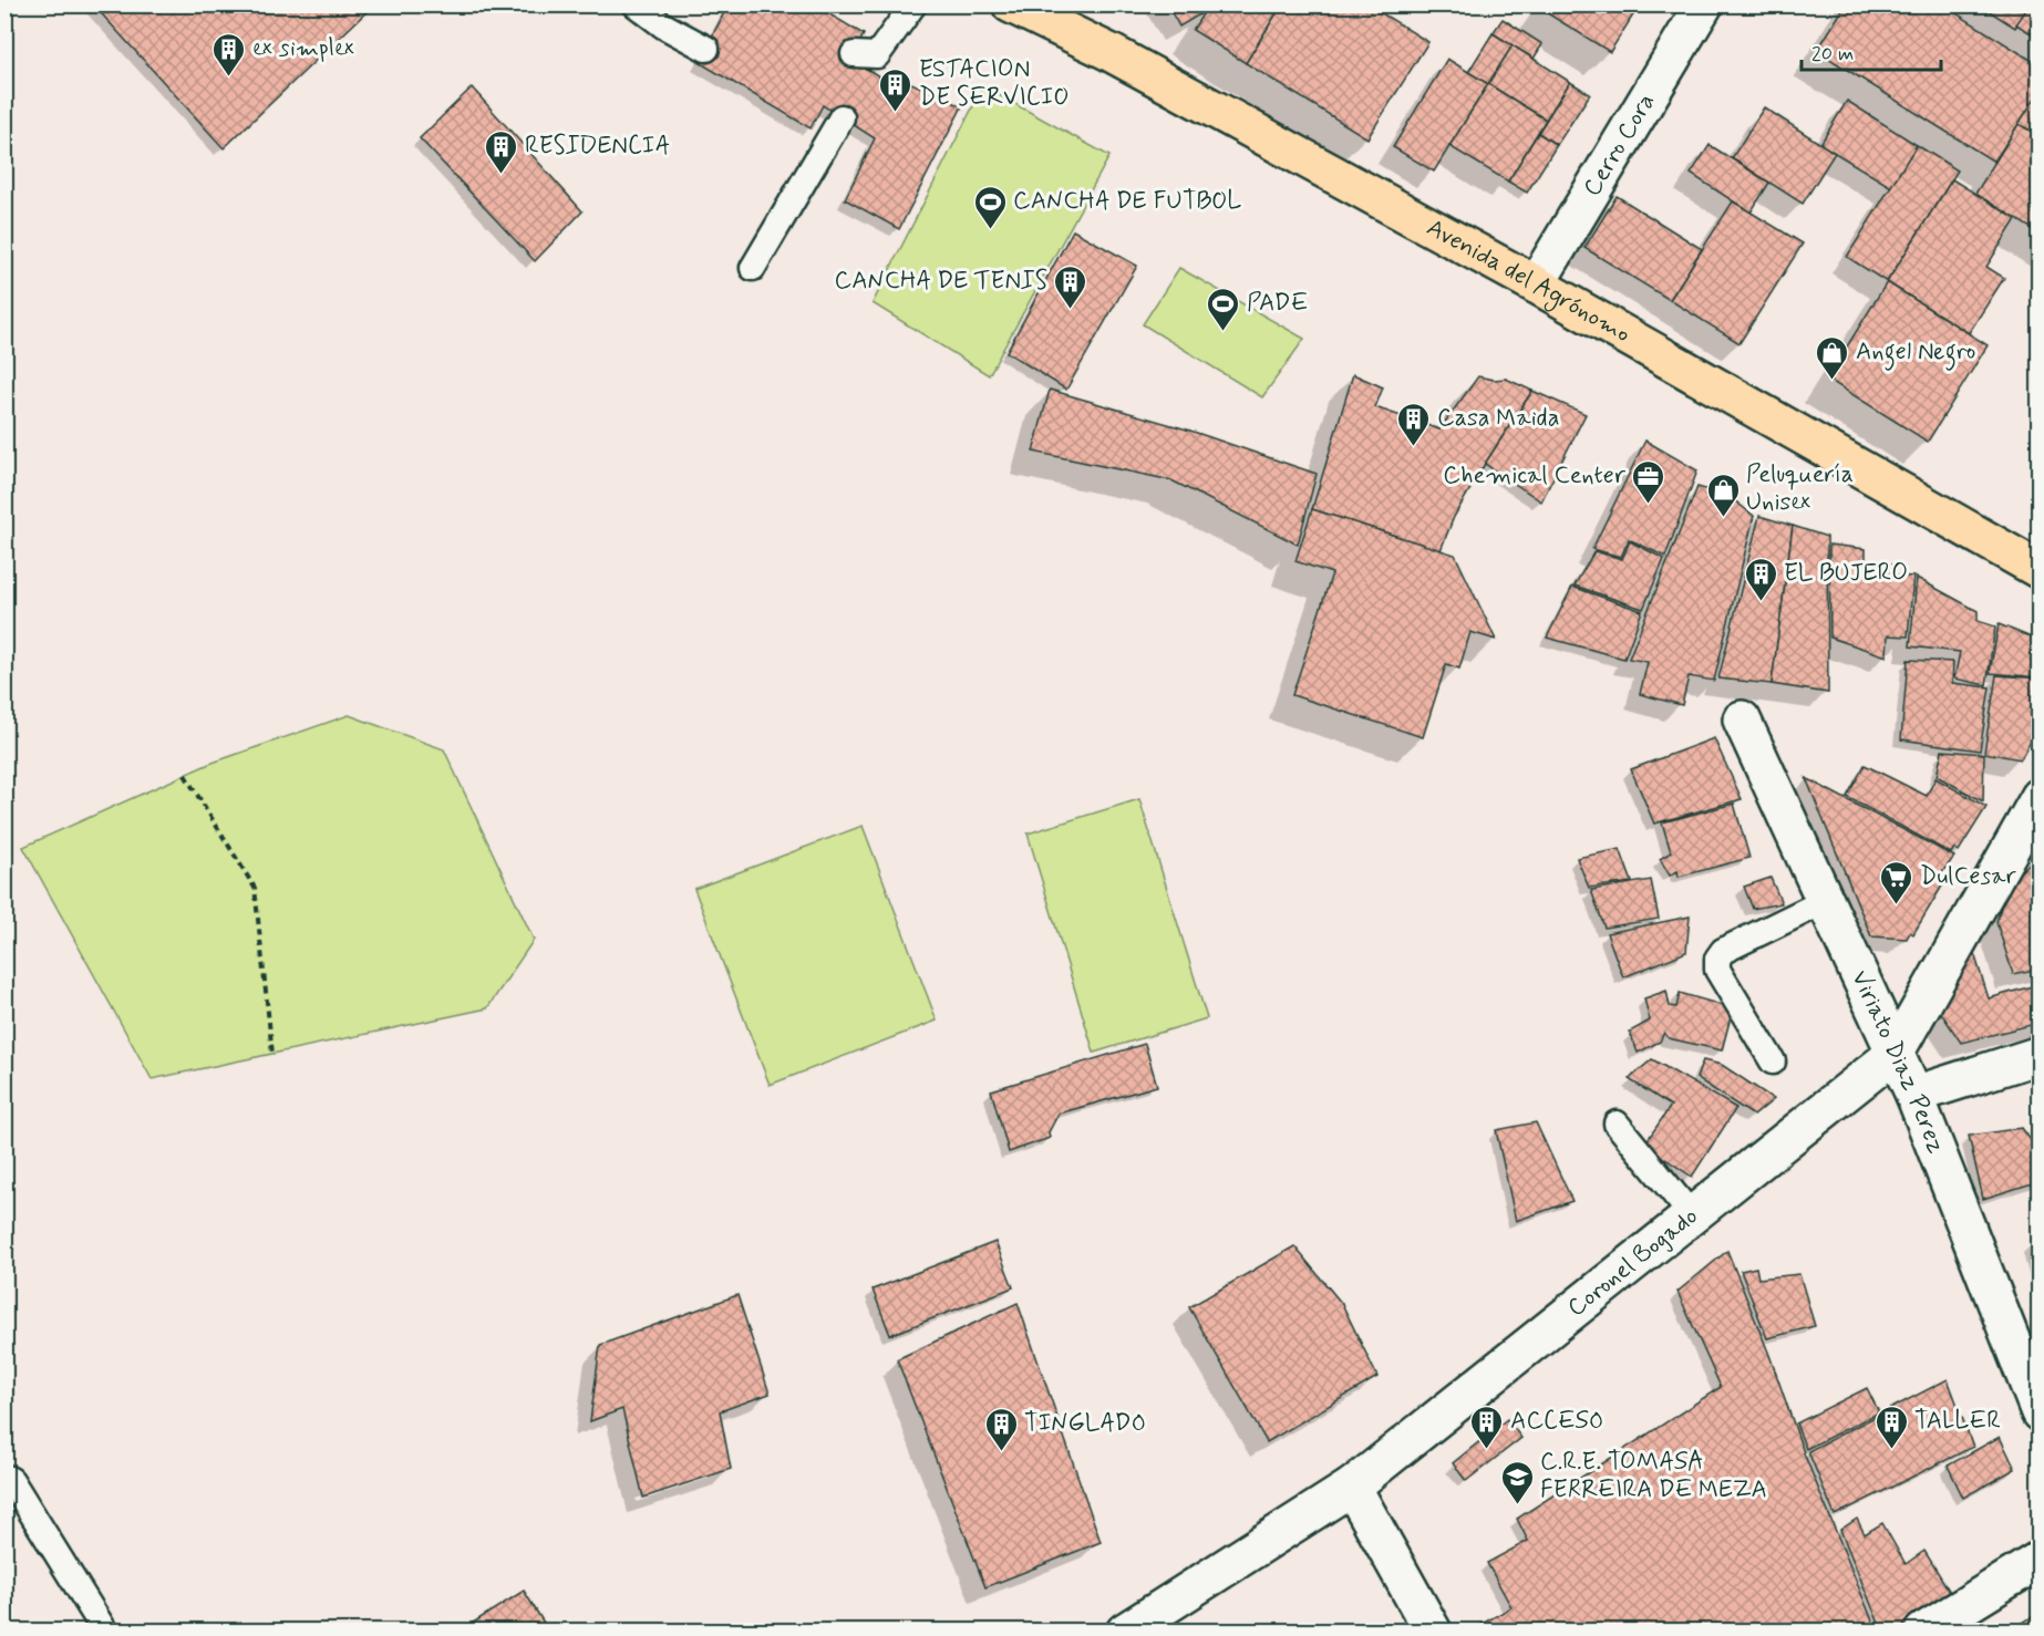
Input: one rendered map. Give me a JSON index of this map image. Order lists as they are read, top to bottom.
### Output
{
  "streets": {
    "highway": ["Avenida del Agrónomo"],
    "street": ["Cerro Cora", "Viriato Diaz Perez", "Coronel Bogado"]
  },
  "crossings": [
    ["Cerro Cora", "Avenida del Agrónomo"],
    ["Viriato Diaz Perez", "Coronel Bogado"]
  ],
  "places": {
    "building": [
      "ex simplex",
      "ESTACION DE SERVICIO",
      "RESIDENCIA",
      "CANCHA DE TENIS",
      "Casa Maida",
      "EL BUJERO",
      "ACCESO",
      "TALLER",
      "TINGLADO"
    ],
    "sports": ["CANCHA DE FUTBOL", "PADE"],
    "shop": ["Angel Negro", "Peluquería Unisex"],
    "office": ["Chemical Center"],
    "supermarket": ["DulCesar"],
    "school or university": ["C.R.E. TOMASA FERREIRA DE MEZA"]
  },
  "scale_bar": "20 m"
}
